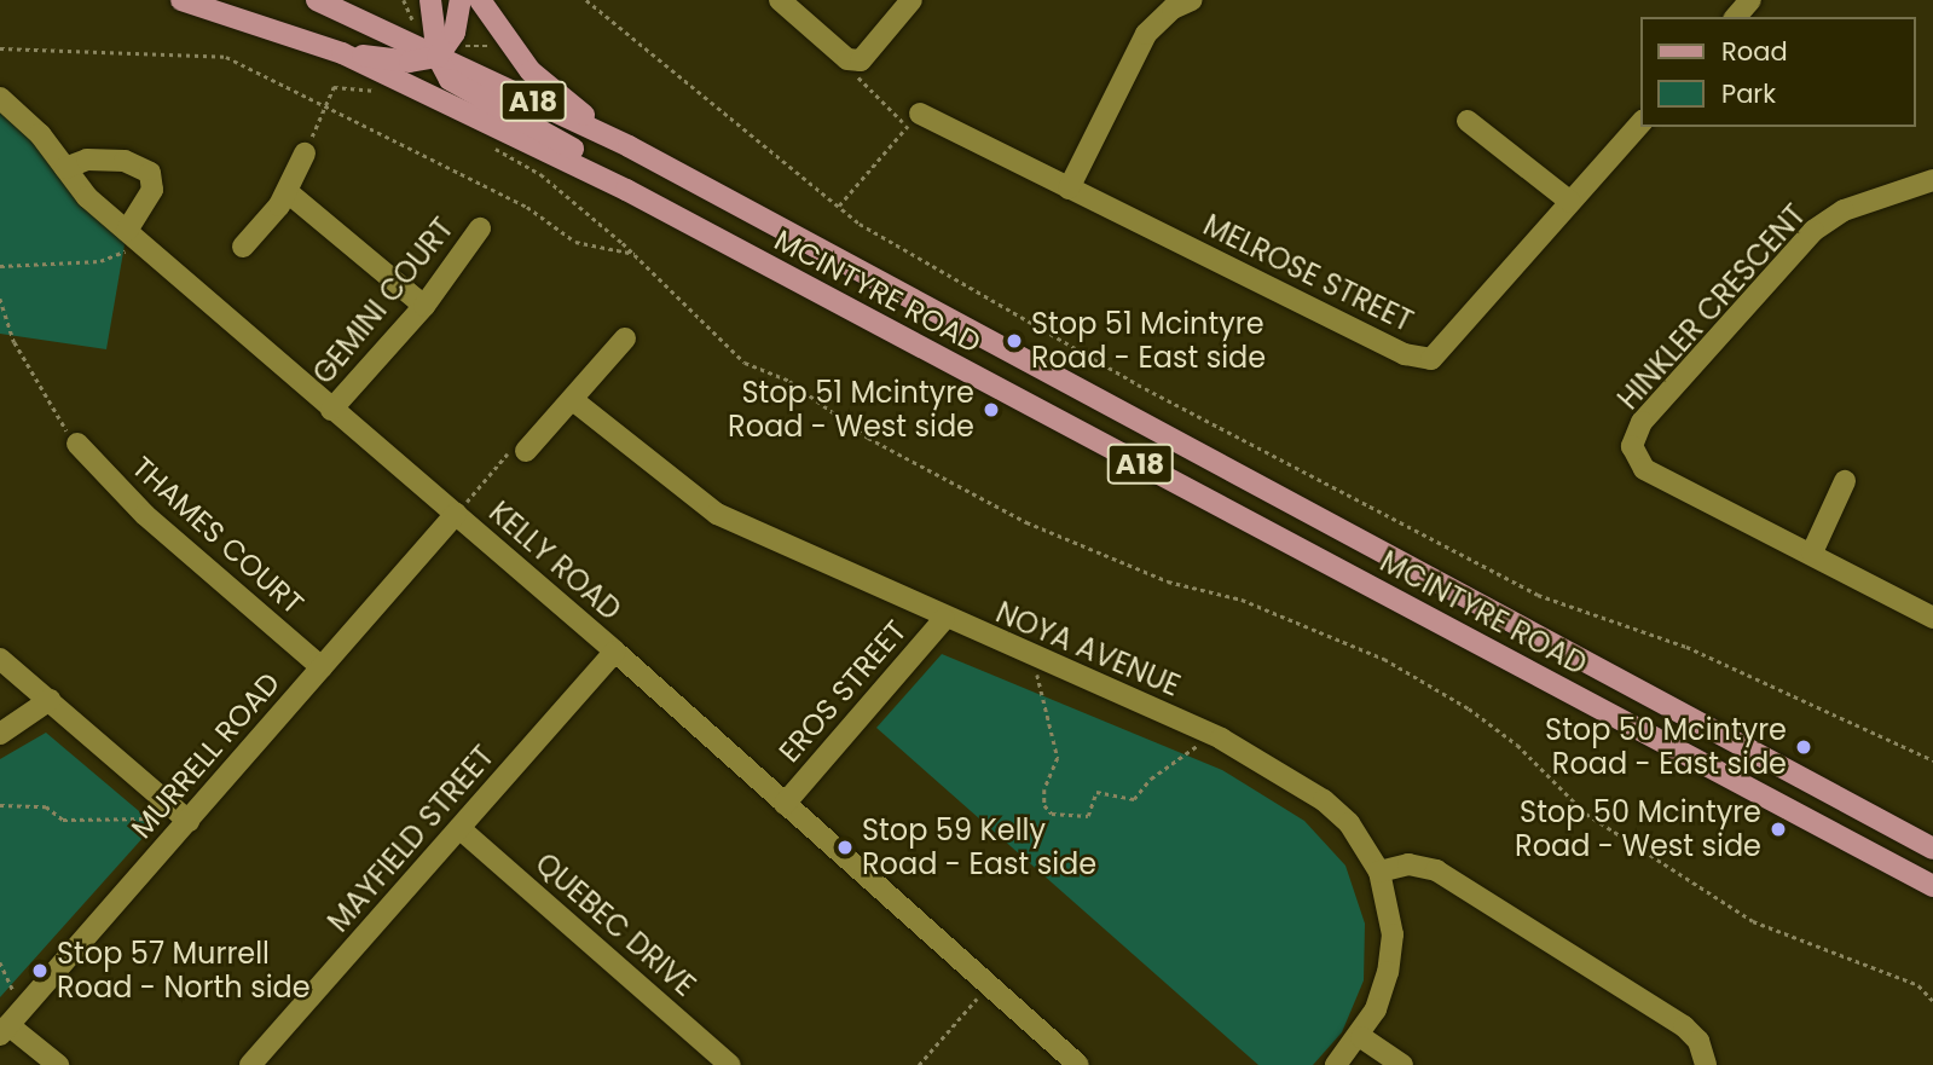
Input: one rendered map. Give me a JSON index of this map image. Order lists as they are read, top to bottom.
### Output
{
  "streets": {
    "main road": ["A18", "MCINTYRE ROAD"],
    "street": [
      "MELROSE STREET",
      "GEMINI COURT",
      "HINKLER CRESCENT",
      "THAMES COURT",
      "KELLY ROAD",
      "NOYA AVENUE",
      "EROS STREET",
      "MURRELL ROAD",
      "MAYFIELD STREET",
      "QUEBEC DRIVE"
    ]
  },
  "crossings": [
    ["GEMINI COURT", "KELLY ROAD"],
    ["THAMES COURT", "MURRELL ROAD"],
    ["KELLY ROAD", "EROS STREET"],
    ["KELLY ROAD", "MURRELL ROAD"],
    ["KELLY ROAD", "MAYFIELD STREET"],
    ["NOYA AVENUE", "EROS STREET"],
    ["MAYFIELD STREET", "QUEBEC DRIVE"]
  ],
  "places": [
    "Stop 51 Mcintyre Road - East side",
    "Stop 51 Mcintyre Road - West side",
    "Stop 50 Mcintyre Road - East side",
    "Stop 50 Mcintyre Road - West side",
    "Stop 59 Kelly Road - East side",
    "Stop 57 Murrell Road - North side"
  ],
  "legend": ["Road", "Park"]
}
